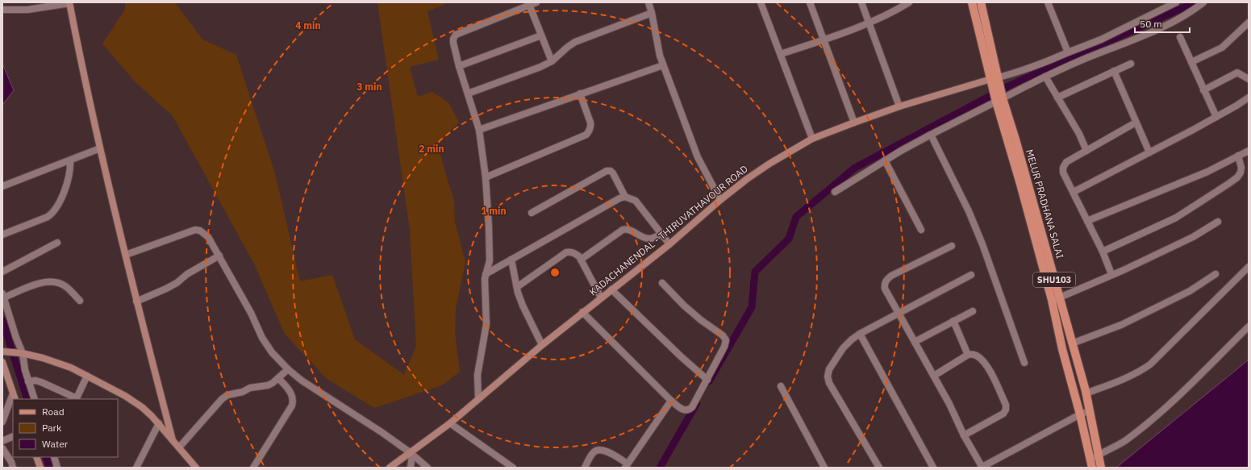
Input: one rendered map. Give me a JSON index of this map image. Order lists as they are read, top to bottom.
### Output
{
  "streets": {
    "main road": ["MELUR PRADHANA SALAI", "KADACHANENDAL - THIRUVATHAVOUR ROAD", "SHU103"]
  },
  "crossings": [
    ["MELUR PRADHANA SALAI", "KADACHANENDAL - THIRUVATHAVOUR ROAD"]
  ],
  "legend": ["Road", "Park", "Water"],
  "scale_bar": "50 m",
  "rings": [
    "4 min",
    "3 min",
    "2 min",
    "1 min"
  ]
}
